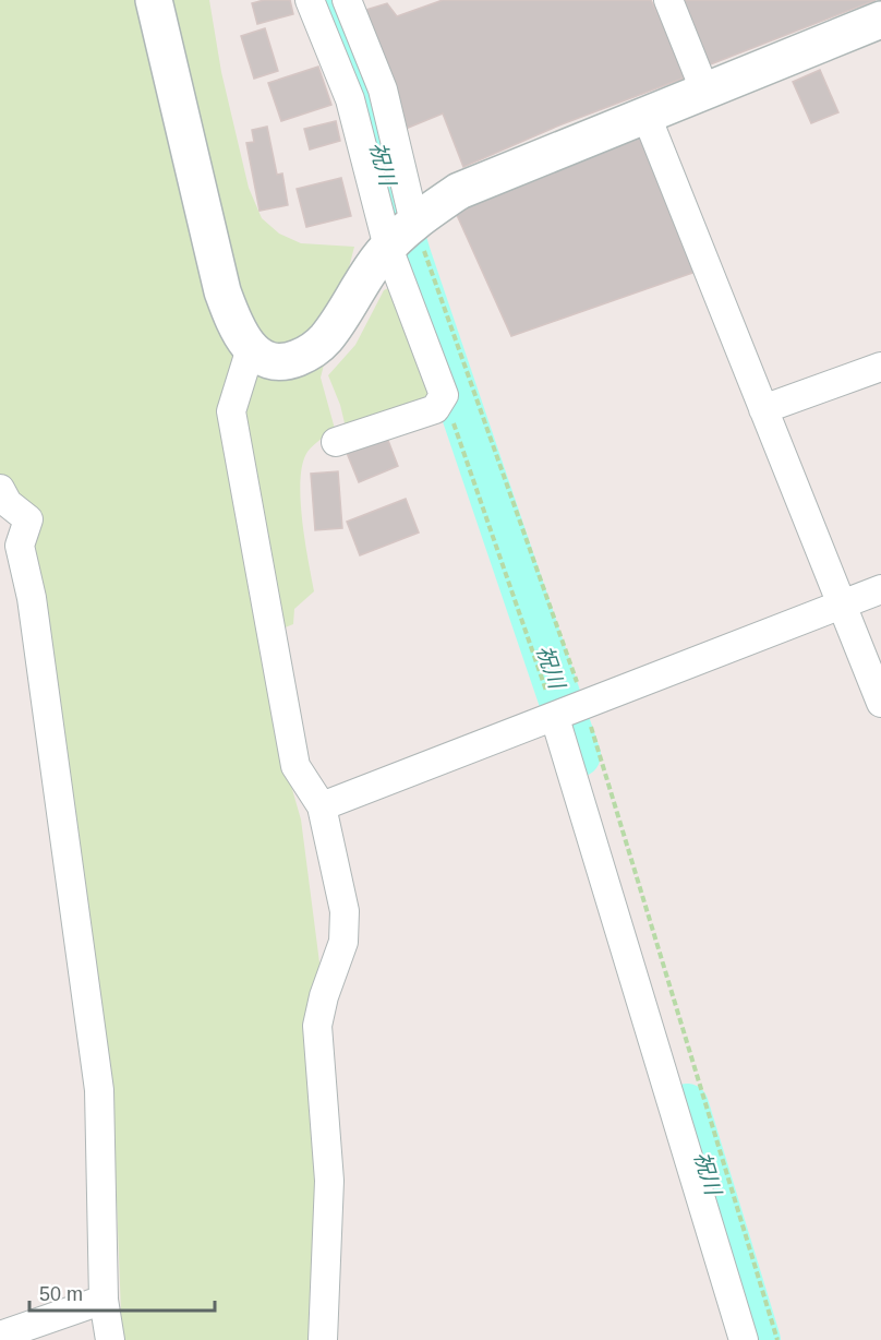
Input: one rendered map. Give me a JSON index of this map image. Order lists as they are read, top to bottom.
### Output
{
  "water": ["祝川"],
  "scale_bar": "50 m"
}
